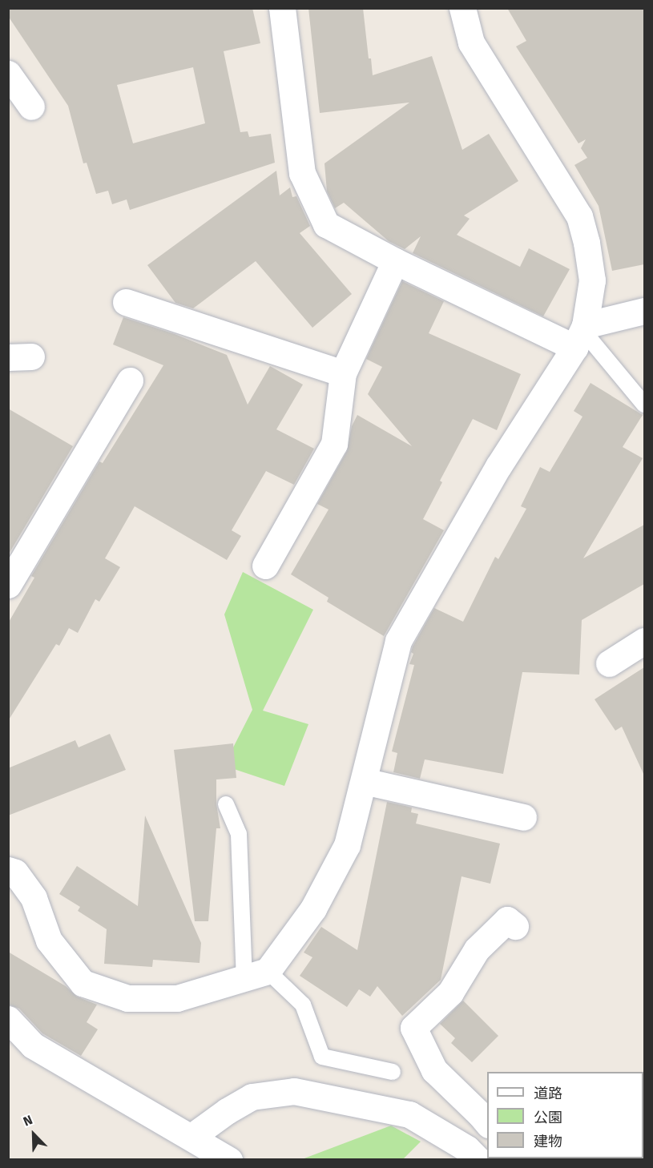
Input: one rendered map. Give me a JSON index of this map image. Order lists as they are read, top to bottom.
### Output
{
  "legend": ["道路", "公園", "建物"],
  "north": "top left"
}
